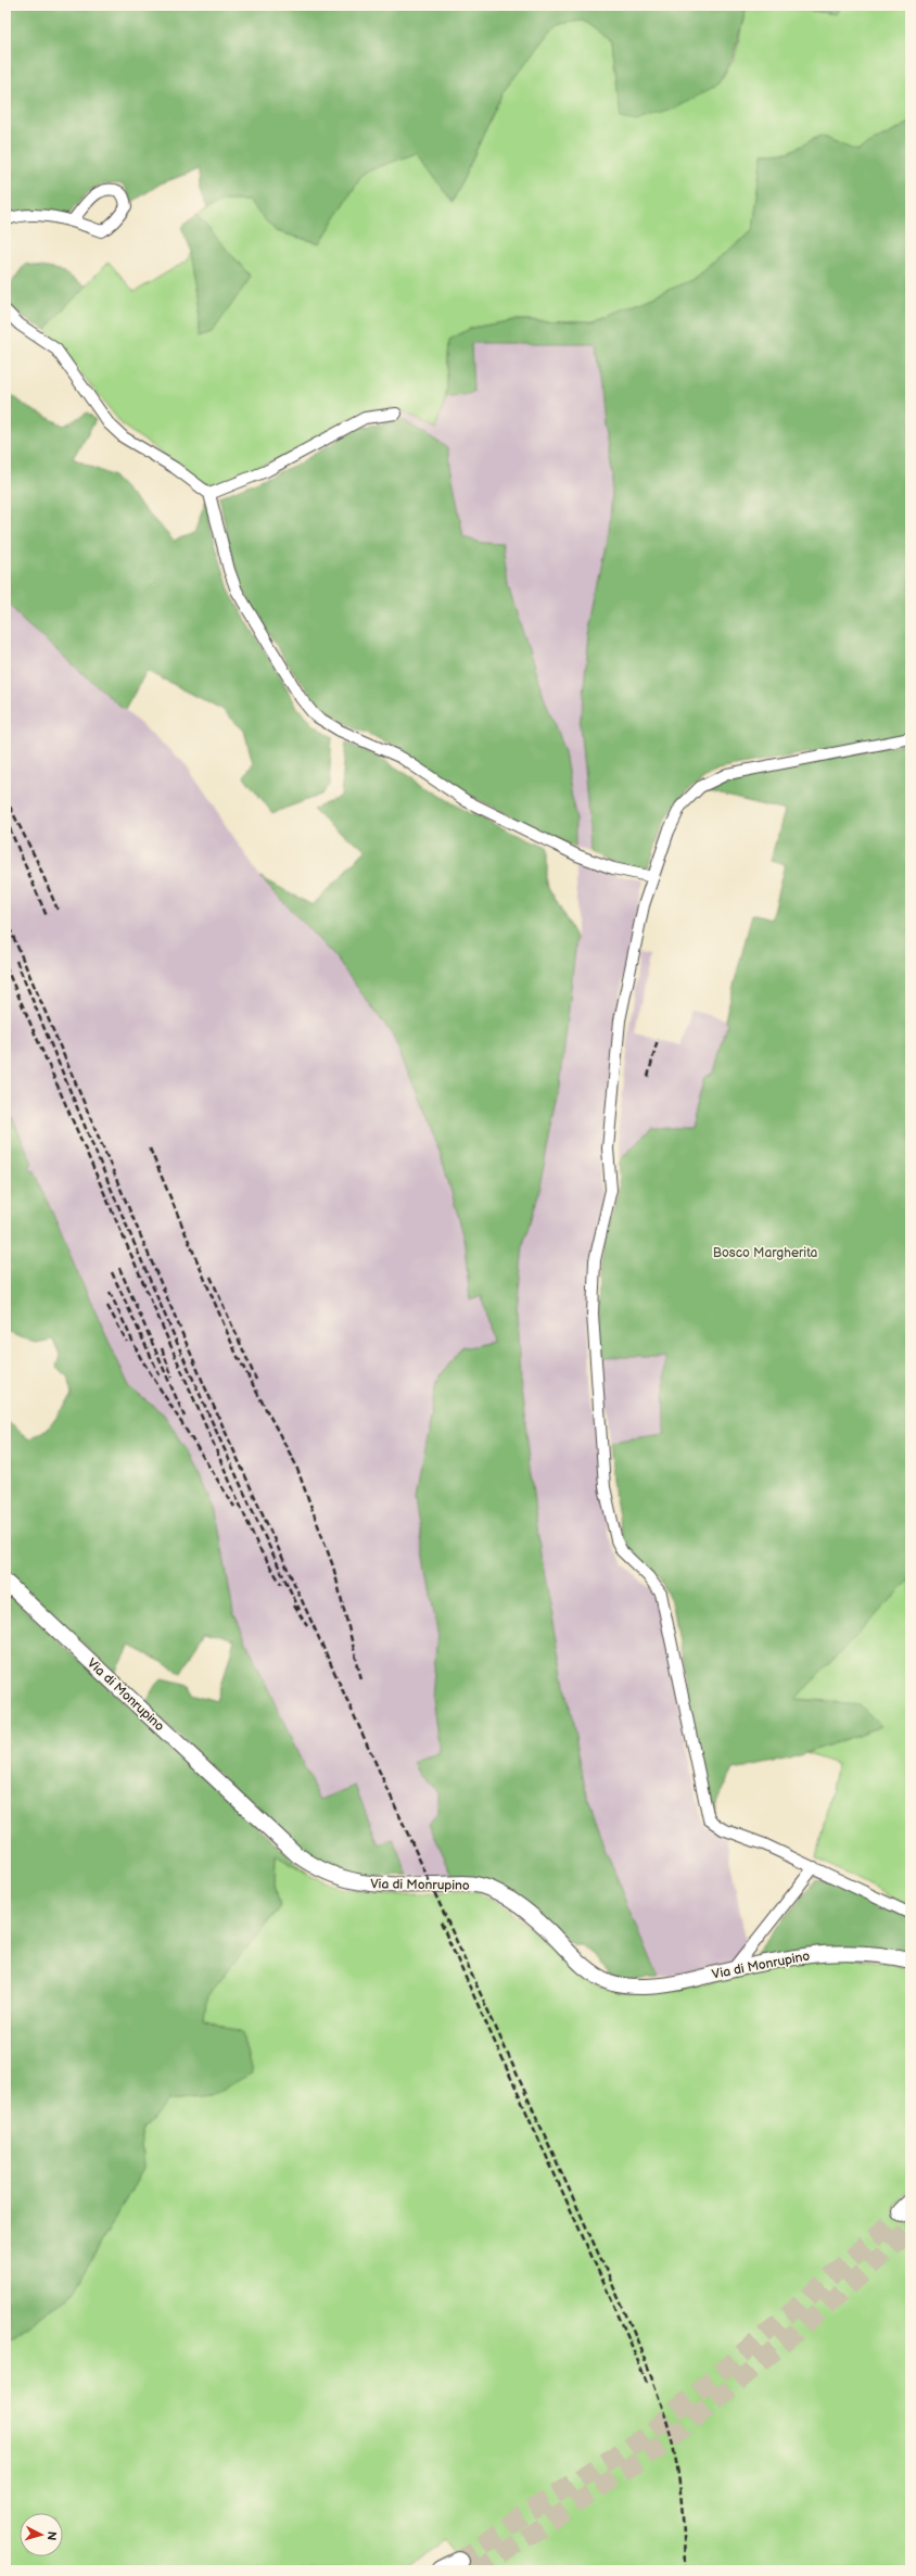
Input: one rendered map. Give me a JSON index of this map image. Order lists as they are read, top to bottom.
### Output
{
  "streets": {
    "main road": ["Via di Monrupino"]
  },
  "parks": ["Bosco Margherita"],
  "north": "right"
}
